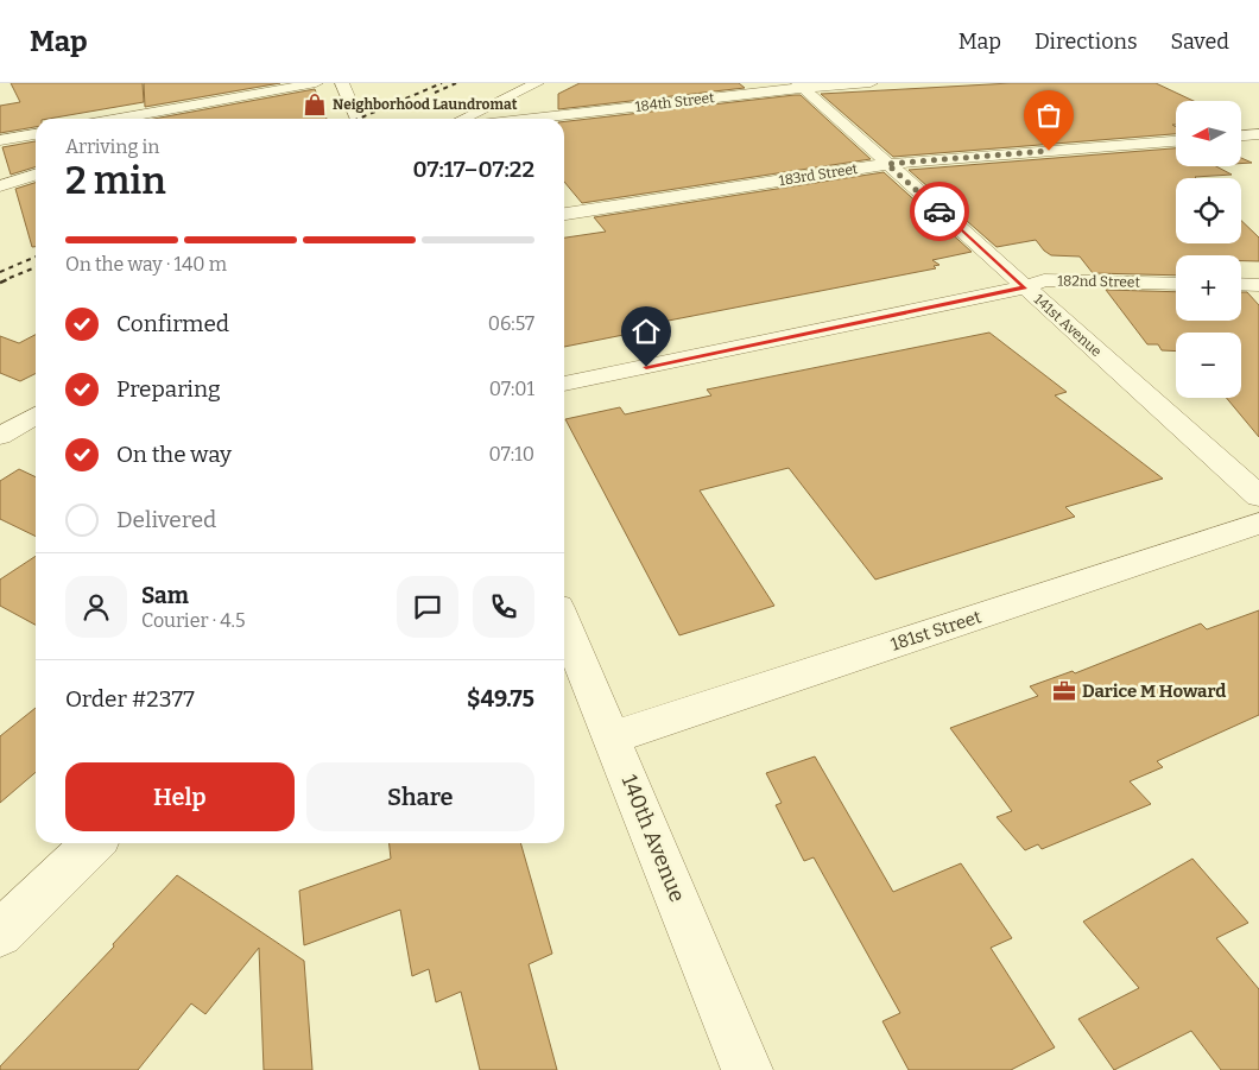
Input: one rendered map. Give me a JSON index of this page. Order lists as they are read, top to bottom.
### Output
{
  "streets": {
    "street": [
      "184th Street",
      "183rd Street",
      "182nd Street",
      "141st Avenue",
      "181st Street",
      "140th Avenue"
    ]
  },
  "crossings": [
    ["184th Street", "141st Avenue"],
    ["183rd Street", "141st Avenue"],
    ["182nd Street", "141st Avenue"],
    ["181st Street", "140th Avenue"]
  ],
  "places": {
    "shop": ["Neighborhood Laundromat"],
    "office": ["Darice M Howard"]
  },
  "north": "left",
  "page": {
    "header": "Map",
    "nav": ["Map", "Directions", "Saved"],
    "map_buttons": ["+", "−"],
    "heading": ["2 min", "Arriving in", "07:17–07:22"],
    "panel": [
      "Sam",
      "Courier · 4.5",
      "Order #2377",
      "$49.75"
    ],
    "bar": "On the way · 140 m",
    "list": [
      ["Confirmed", "06:57"],
      ["Preparing", "07:01"],
      ["On the way", "07:10"],
      "Delivered"
    ],
    "buttons": ["Help", "Share"]
  }
}
